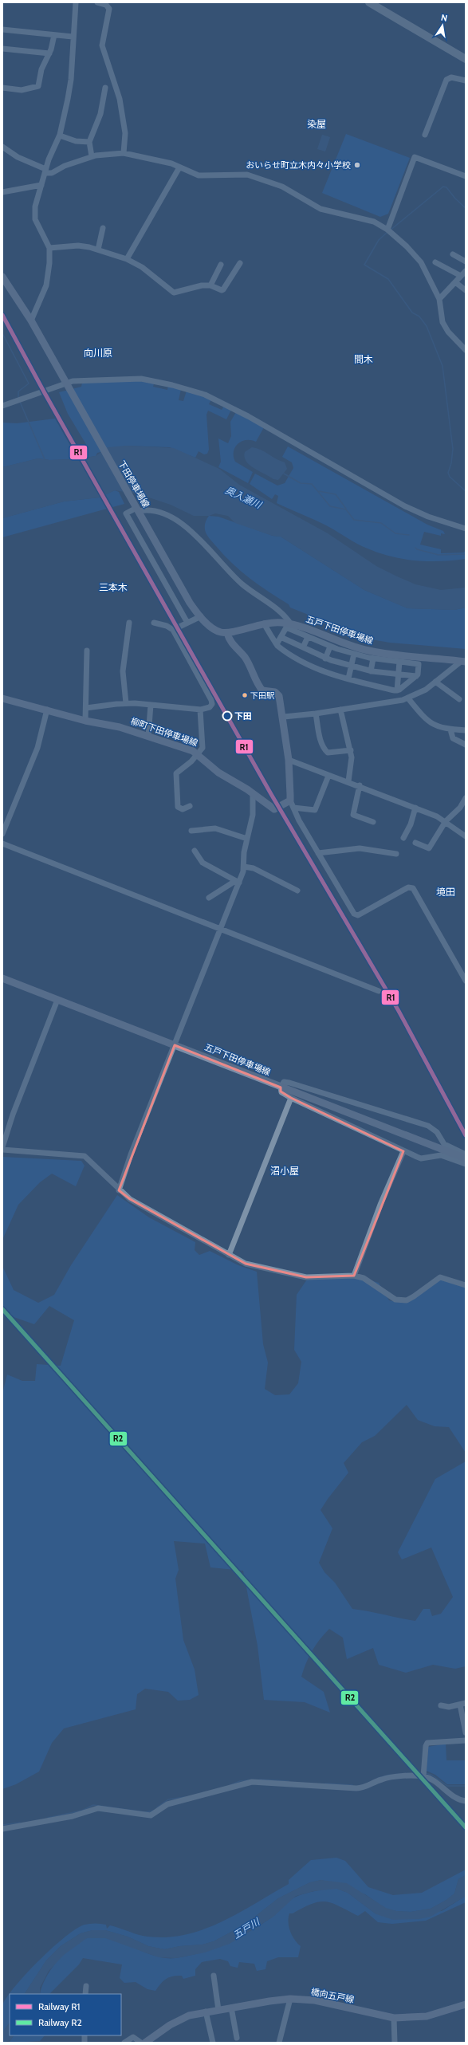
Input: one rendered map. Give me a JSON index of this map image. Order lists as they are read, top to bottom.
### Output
{
  "streets": {
    "main road": [
      "下田停車場線",
      "五戸下田停車場線",
      "柳町下田停車場線",
      "橋向五戸線"
    ]
  },
  "crossings": [
    ["下田停車場線", "五戸下田停車場線"]
  ],
  "districts": [
    "染屋",
    "向川原",
    "間木",
    "三本木",
    "境田",
    "沼小屋"
  ],
  "water": ["奥入瀬川", "五戸川"],
  "places": ["おいらせ町立木内々小学校", "下田駅", "下田"],
  "lines": ["rail line R1", "rail line R2"],
  "legend": ["Railway R1", "Railway R2"],
  "north": "top"
}
